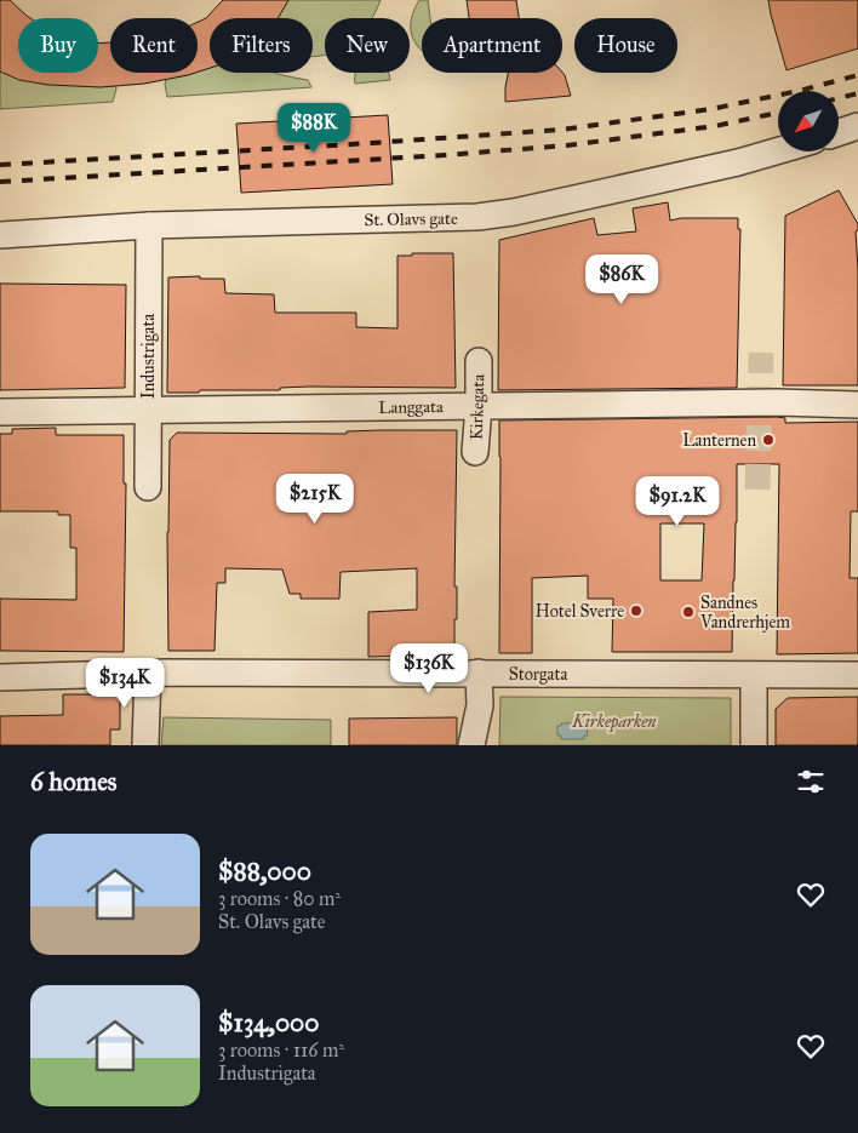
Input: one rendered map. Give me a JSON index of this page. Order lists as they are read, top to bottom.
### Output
{
  "streets": {
    "street": [
      "St. Olavs gate",
      "Industrigata",
      "Langgata",
      "Kirkegata",
      "Storgata"
    ]
  },
  "crossings": [
    ["St. Olavs gate", "Industrigata"],
    ["Industrigata", "Langgata"],
    ["Langgata", "Kirkegata"]
  ],
  "parks": ["Kirkeparken"],
  "places": ["Lanternen", "Hotel Sverre", "Sandnes Vandrerhjem"],
  "north": "bottom left",
  "page": {
    "chip": [
      "Buy",
      "Rent",
      "Filters",
      "New",
      "Apartment",
      "House"
    ],
    "price": [
      "$88K",
      "$86K",
      "$215K",
      "$91.2K",
      "$136K",
      "$134K"
    ],
    "heading": "6 homes",
    "list": [
      {
        "name": "$88,000",
        "note": "3 rooms · 80 m² · St. Olavs gate"
      },
      {
        "name": "$134,000",
        "note": "3 rooms · 116 m² · Industrigata"
      }
    ]
  }
}
